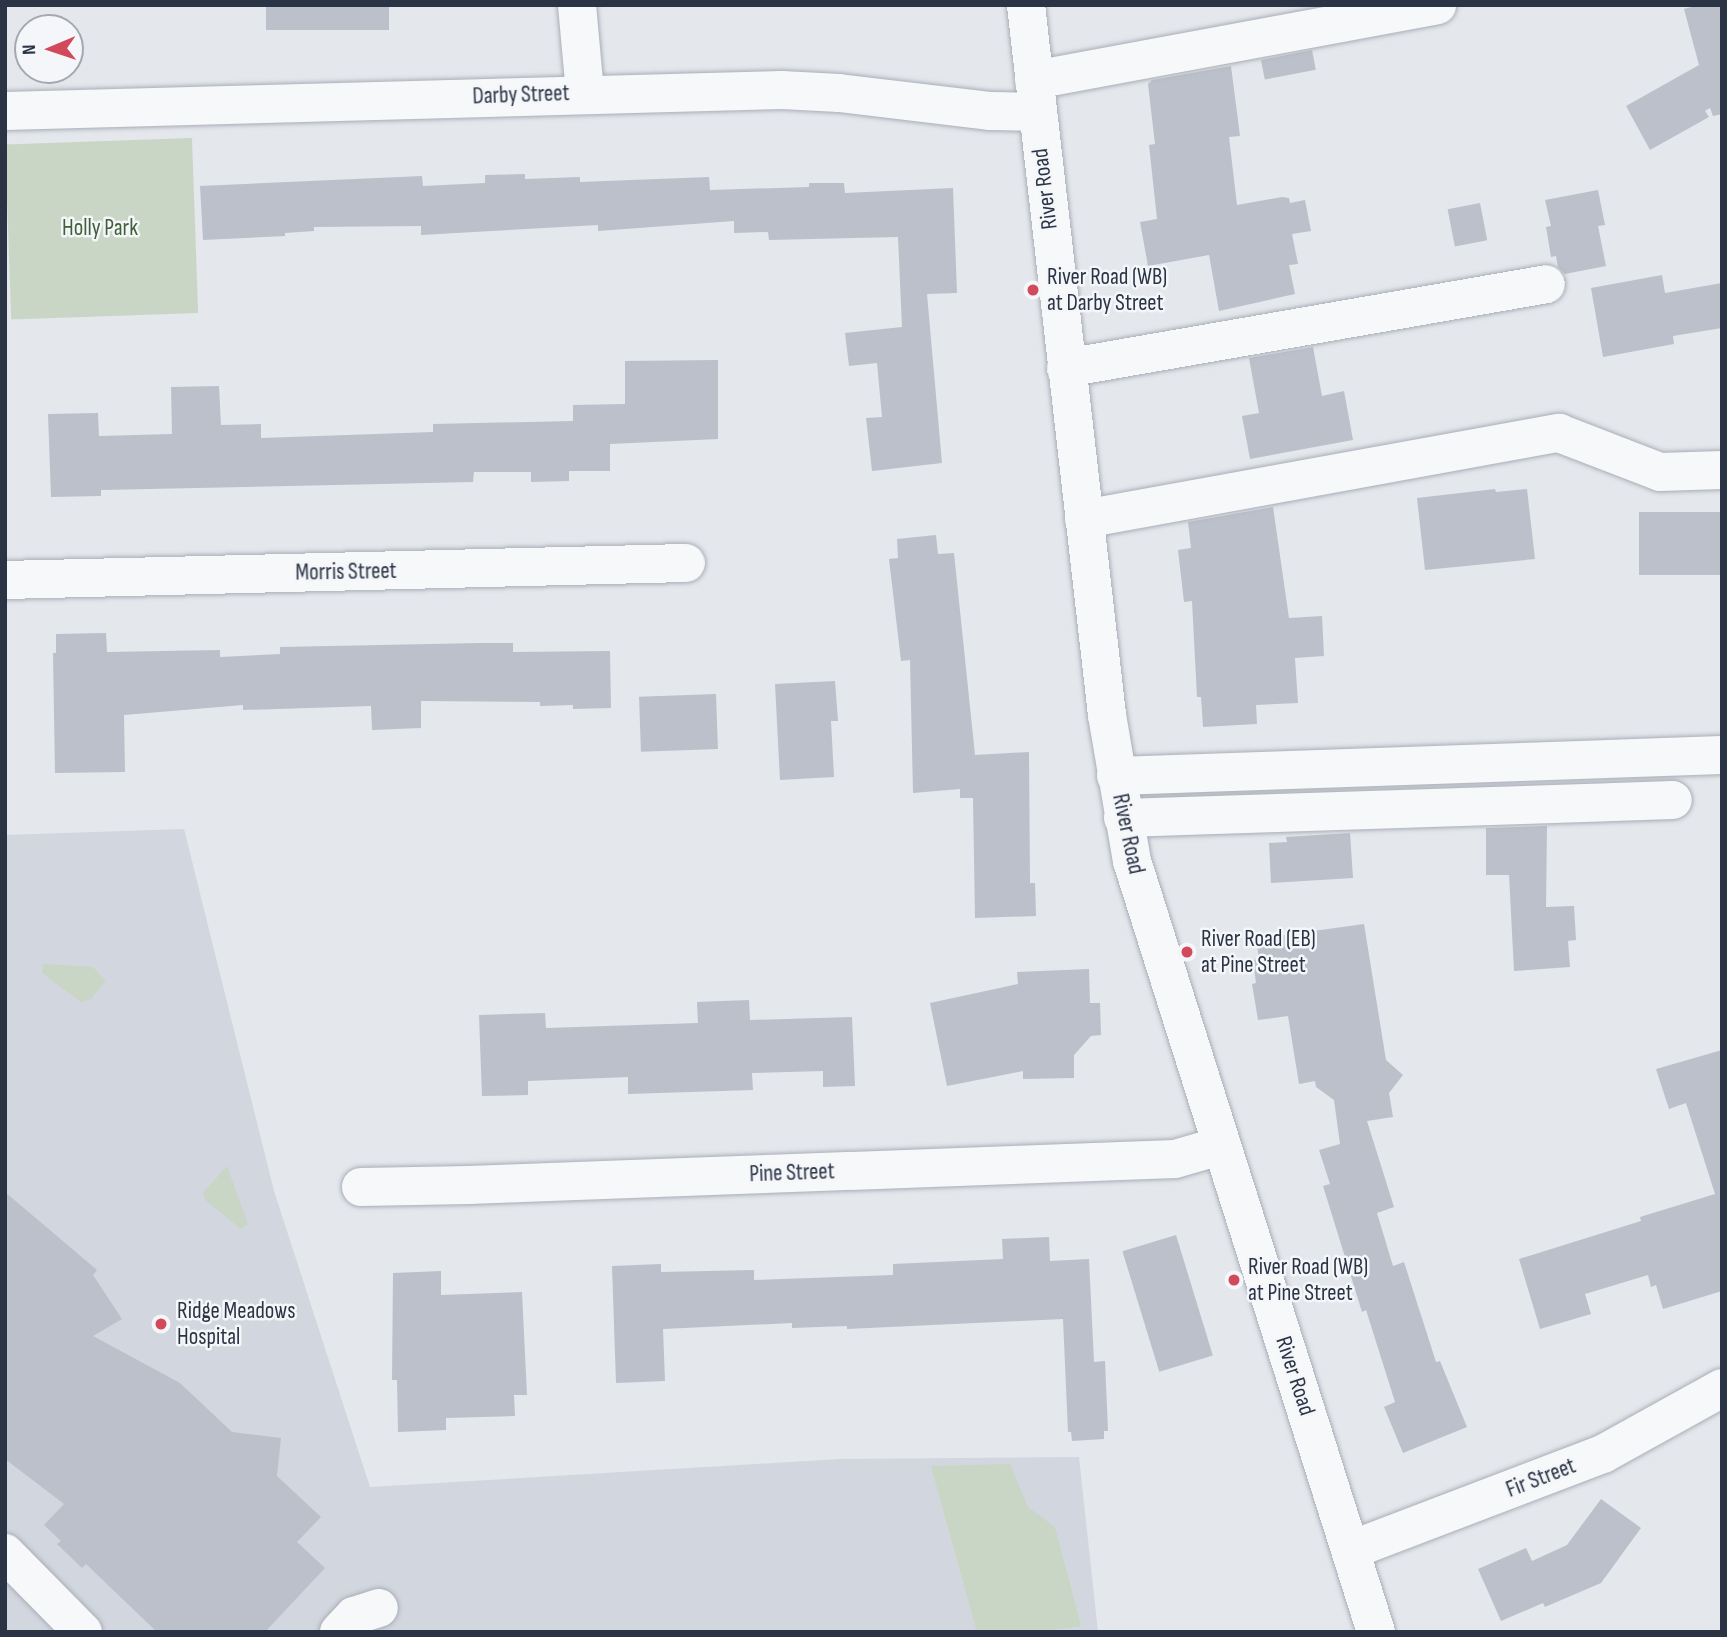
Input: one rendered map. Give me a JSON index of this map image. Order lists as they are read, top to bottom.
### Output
{
  "streets": {
    "street": [
      "Darby Street",
      "River Road",
      "Morris Street",
      "Pine Street",
      "Fir Street"
    ]
  },
  "crossings": [
    ["Darby Street", "River Road"],
    ["River Road", "Pine Street"],
    ["River Road", "Fir Street"]
  ],
  "parks": ["Holly Park"],
  "places": [
    "River Road (WB) at Darby Street",
    "River Road (EB) at Pine Street",
    "River Road (WB) at Pine Street",
    "Ridge Meadows Hospital"
  ],
  "north": "left"
}
